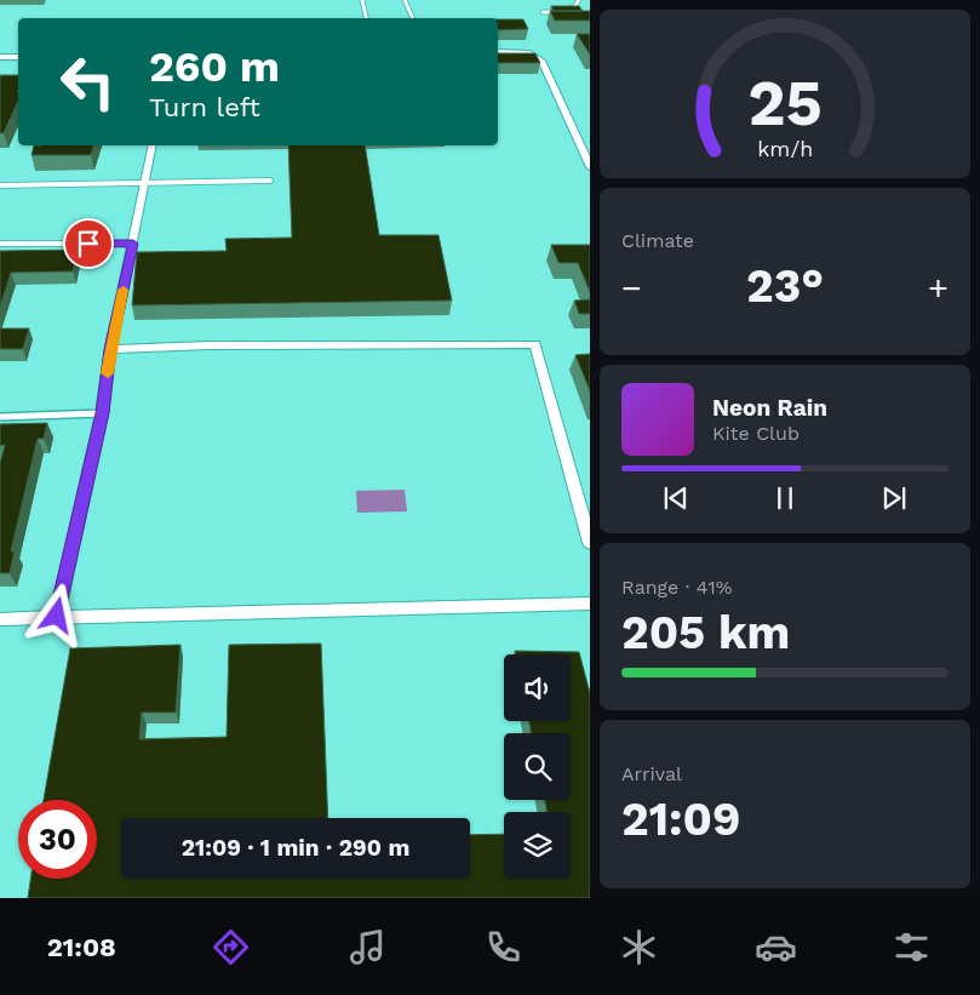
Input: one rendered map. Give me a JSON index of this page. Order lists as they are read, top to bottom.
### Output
{
  "page": {
    "turn": ["260 m", "Turn left"],
    "tile": [
      "Climate",
      ["Range · 41%", "205 km"],
      ["Arrival", "21:09"]
    ],
    "heat": ["−", "23°", "+"],
    "song": ["Neon Rain", "Kite Club"],
    "limit": "30",
    "trip": "21:09 · 1 min · 290 m",
    "tabs": "21:08",
    "gauge": ["25", "km/h"]
  }
}
